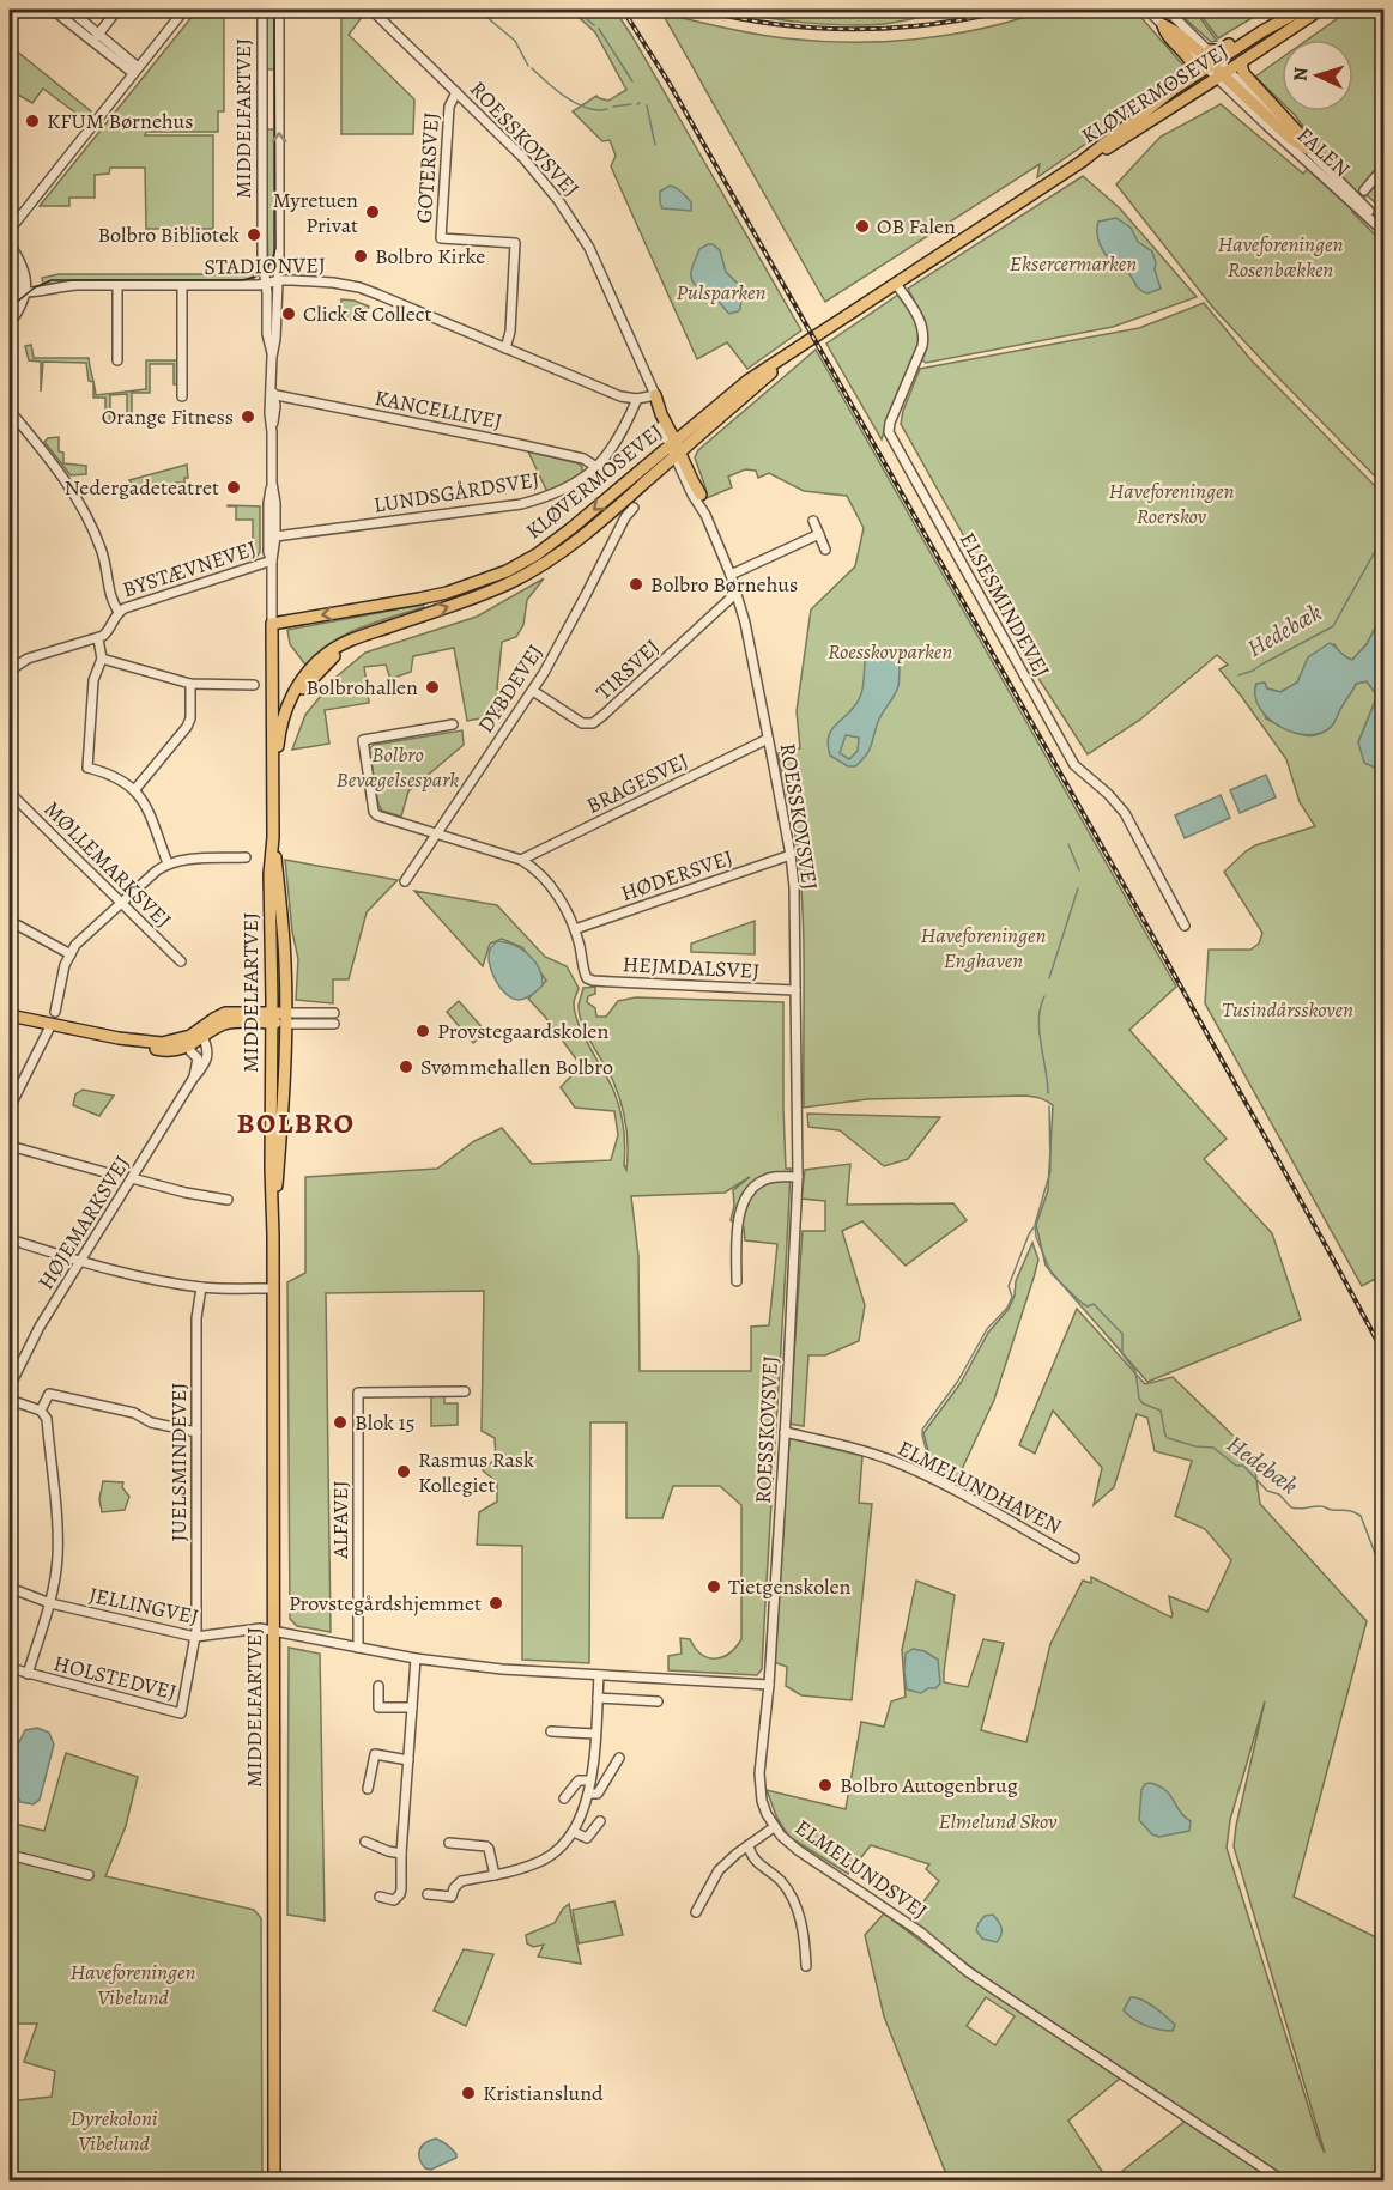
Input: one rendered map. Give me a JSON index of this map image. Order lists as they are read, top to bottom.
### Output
{
  "streets": {
    "main road": ["KLØVERMOSEVEJ", "MIDDELFARTVEJ"],
    "street": [
      "ROESSKOVSVEJ",
      "FALEN",
      "GOTERSVEJ",
      "STADIONVEJ",
      "KANCELLIVEJ",
      "LUNDSGÅRDSVEJ",
      "BYSTÆVNEVEJ",
      "ELSESMINDEVEJ",
      "TIRSVEJ",
      "DYBDEVEJ",
      "BRAGESVEJ",
      "MØLLEMARKSVEJ",
      "HØDERSVEJ",
      "HEJMDALSVEJ",
      "HØJEMARKSVEJ",
      "JUELSMINDEVEJ",
      "ELMELUNDHAVEN",
      "ALFAVEJ",
      "JELLINGVEJ",
      "HOLSTEDVEJ",
      "ELMELUNDSVEJ"
    ]
  },
  "crossings": [
    ["KLØVERMOSEVEJ", "MIDDELFARTVEJ"],
    ["KLØVERMOSEVEJ", "ROESSKOVSVEJ"],
    ["KLØVERMOSEVEJ", "FALEN"],
    ["KLØVERMOSEVEJ", "ELSESMINDEVEJ"],
    ["MIDDELFARTVEJ", "STADIONVEJ"],
    ["MIDDELFARTVEJ", "KANCELLIVEJ"],
    ["MIDDELFARTVEJ", "LUNDSGÅRDSVEJ"],
    ["MIDDELFARTVEJ", "BYSTÆVNEVEJ"],
    ["MIDDELFARTVEJ", "JELLINGVEJ"],
    ["ROESSKOVSVEJ", "GOTERSVEJ"],
    ["ROESSKOVSVEJ", "STADIONVEJ"],
    ["ROESSKOVSVEJ", "TIRSVEJ"],
    ["ROESSKOVSVEJ", "BRAGESVEJ"],
    ["ROESSKOVSVEJ", "HØDERSVEJ"],
    ["ROESSKOVSVEJ", "HEJMDALSVEJ"],
    ["ROESSKOVSVEJ", "ELMELUNDHAVEN"],
    ["ROESSKOVSVEJ", "ELMELUNDSVEJ"],
    ["GOTERSVEJ", "STADIONVEJ"],
    ["STADIONVEJ", "LUNDSGÅRDSVEJ"],
    ["KANCELLIVEJ", "LUNDSGÅRDSVEJ"],
    ["TIRSVEJ", "DYBDEVEJ"],
    ["HØDERSVEJ", "HEJMDALSVEJ"],
    ["JUELSMINDEVEJ", "JELLINGVEJ"],
    ["JUELSMINDEVEJ", "HOLSTEDVEJ"],
    ["JELLINGVEJ", "HOLSTEDVEJ"]
  ],
  "districts": ["BOLBRO"],
  "water": ["Hedebæk"],
  "parks": [
    "Haveforeningen Rosenbækken",
    "Eksercermarken",
    "Pulsparken",
    "Haveforeningen Roerskov",
    "Roesskovparken",
    "Bolbro Bevægelsespark",
    "Haveforeningen Enghaven",
    "Tusindårsskoven",
    "Elmelund Skov",
    "Haveforeningen Vibelund",
    "Dyrekoloni Vibelund"
  ],
  "places": [
    "KFUM Børnehus",
    "Myretuen Privat",
    "OB Falen",
    "Bolbro Bibliotek",
    "Bolbro Kirke",
    "Click & Collect",
    "Orange Fitness",
    "Nedergadeteatret",
    "Bolbro Børnehus",
    "Bolbrohallen",
    "Provstegaardskolen",
    "Svømmehallen Bolbro",
    "Blok 15",
    "Rasmus Rask Kollegiet",
    "Tietgenskolen",
    "Provstegårdshjemmet",
    "Bolbro Autogenbrug",
    "Kristianslund"
  ],
  "north": "left"
}
